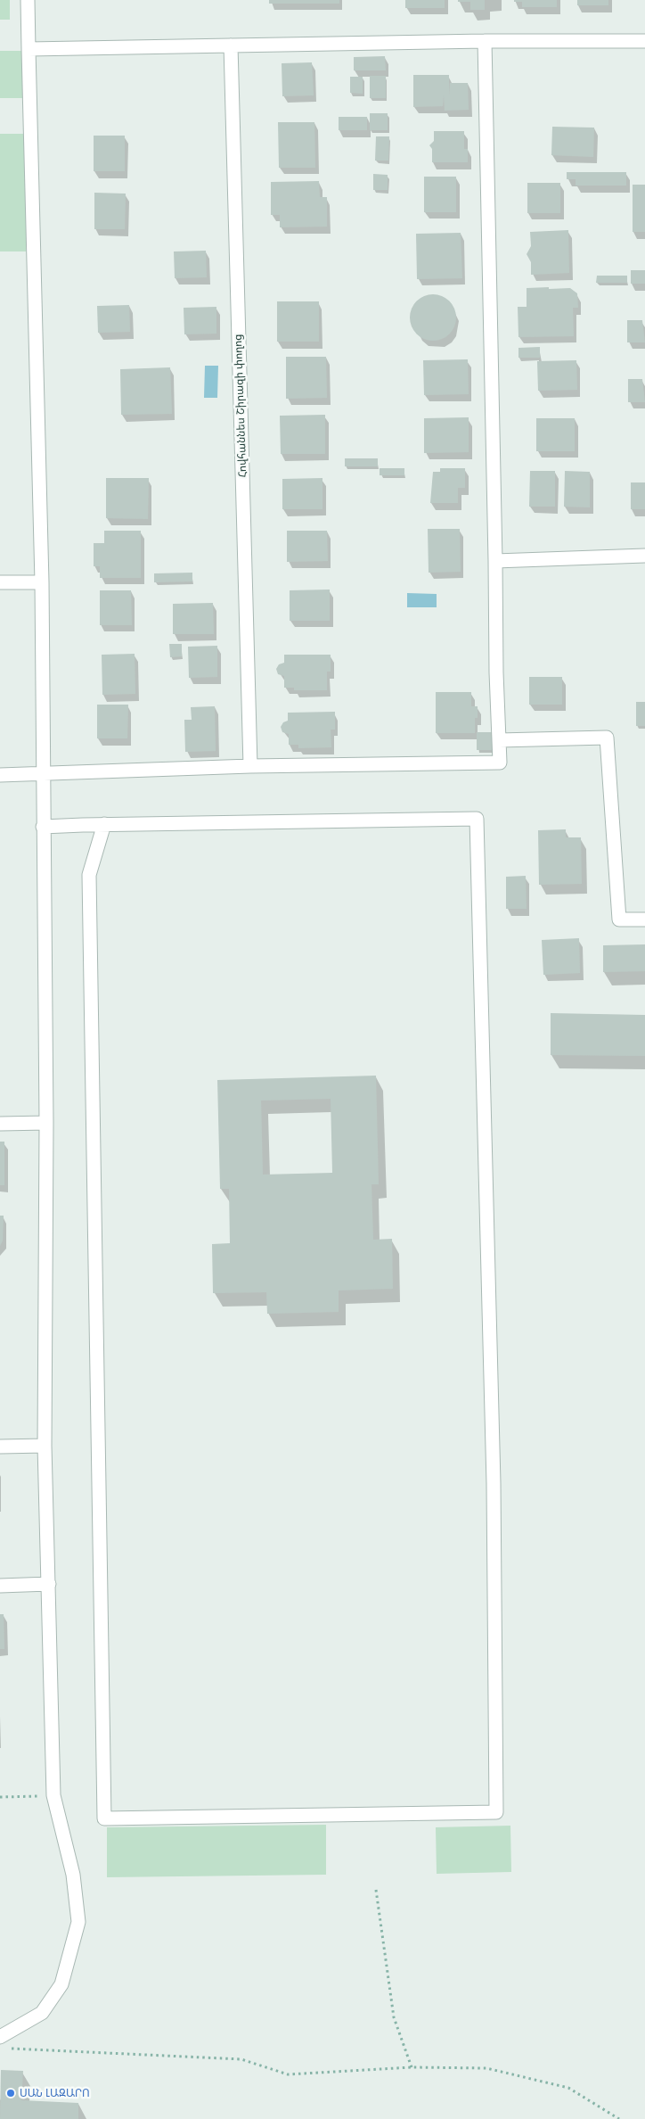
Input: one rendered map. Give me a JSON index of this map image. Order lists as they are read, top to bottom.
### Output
{
  "streets": {
    "street": ["Հովհաննես Շիրազի փողոց"]
  },
  "places": ["ՍԱՆ ԼԱԶԱՐՈ"]
}
